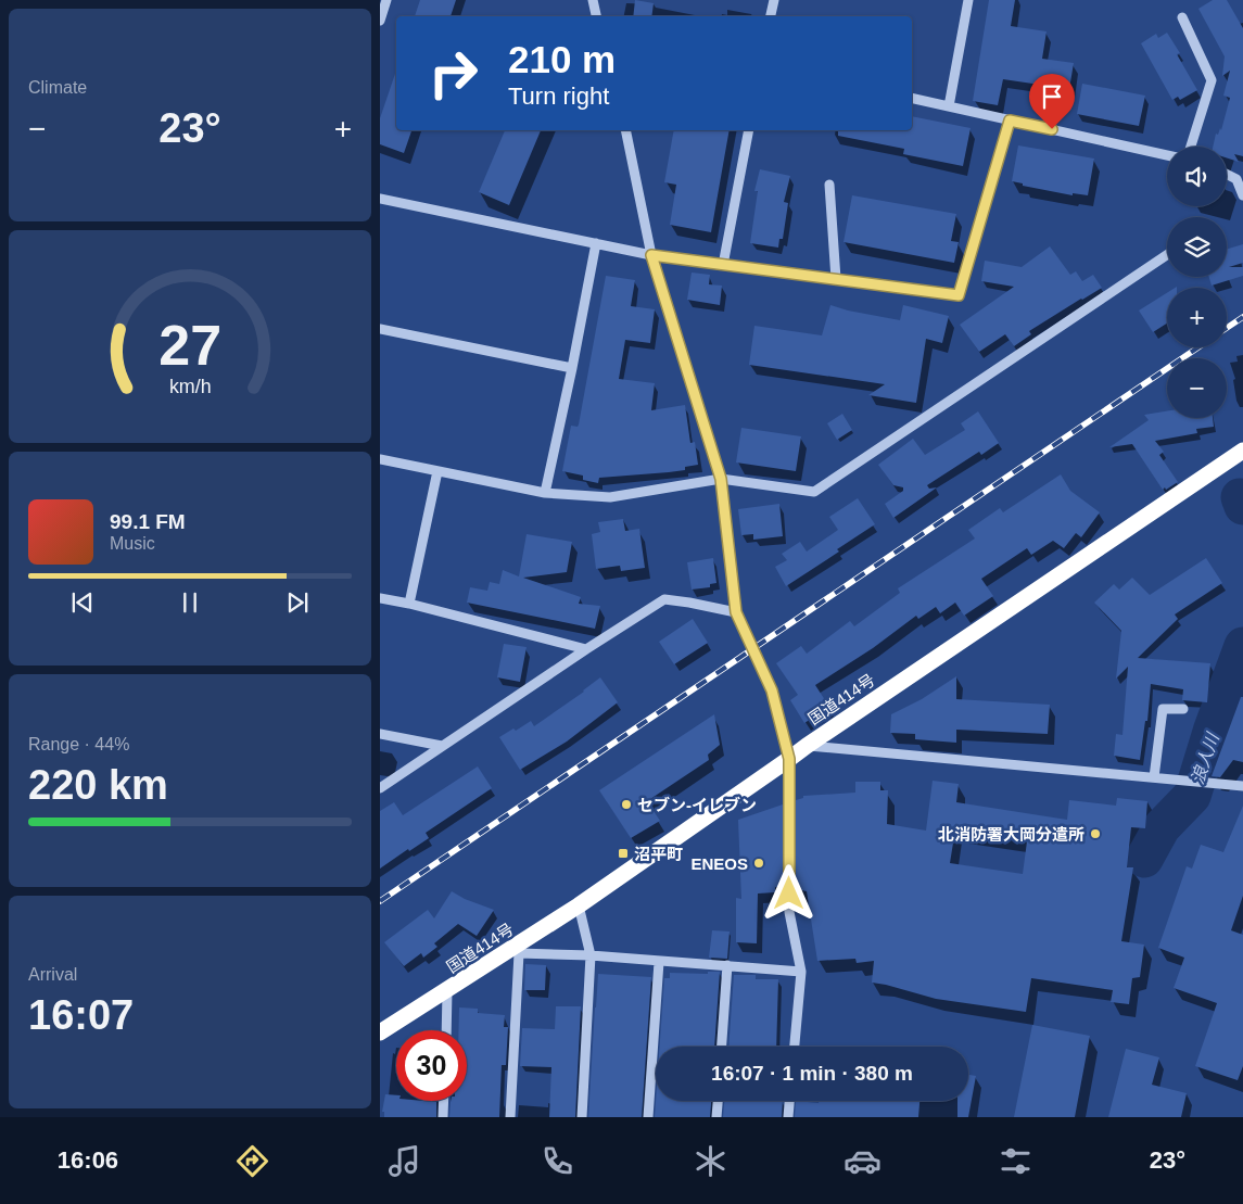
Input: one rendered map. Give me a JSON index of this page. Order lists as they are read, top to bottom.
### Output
{
  "streets": {
    "highway": ["国道414号"]
  },
  "water": ["浪人川"],
  "places": {
    "other": ["セブン-イレブン", "北消防署大岡分遣所", "ENEOS"],
    "transit": ["沼平町"]
  },
  "page": {
    "tile": [
      "Climate",
      ["Range · 44%", "220 km"],
      ["Arrival", "16:07"]
    ],
    "turn": ["210 m", "Turn right"],
    "heat": ["−", "23°", "+"],
    "map_buttons": ["+", "−"],
    "song": ["99.1 FM", "Music"],
    "limit": "30",
    "trip": "16:07 · 1 min · 380 m",
    "tabs": ["16:06", "23°"],
    "gauge": ["27", "km/h"]
  }
}
